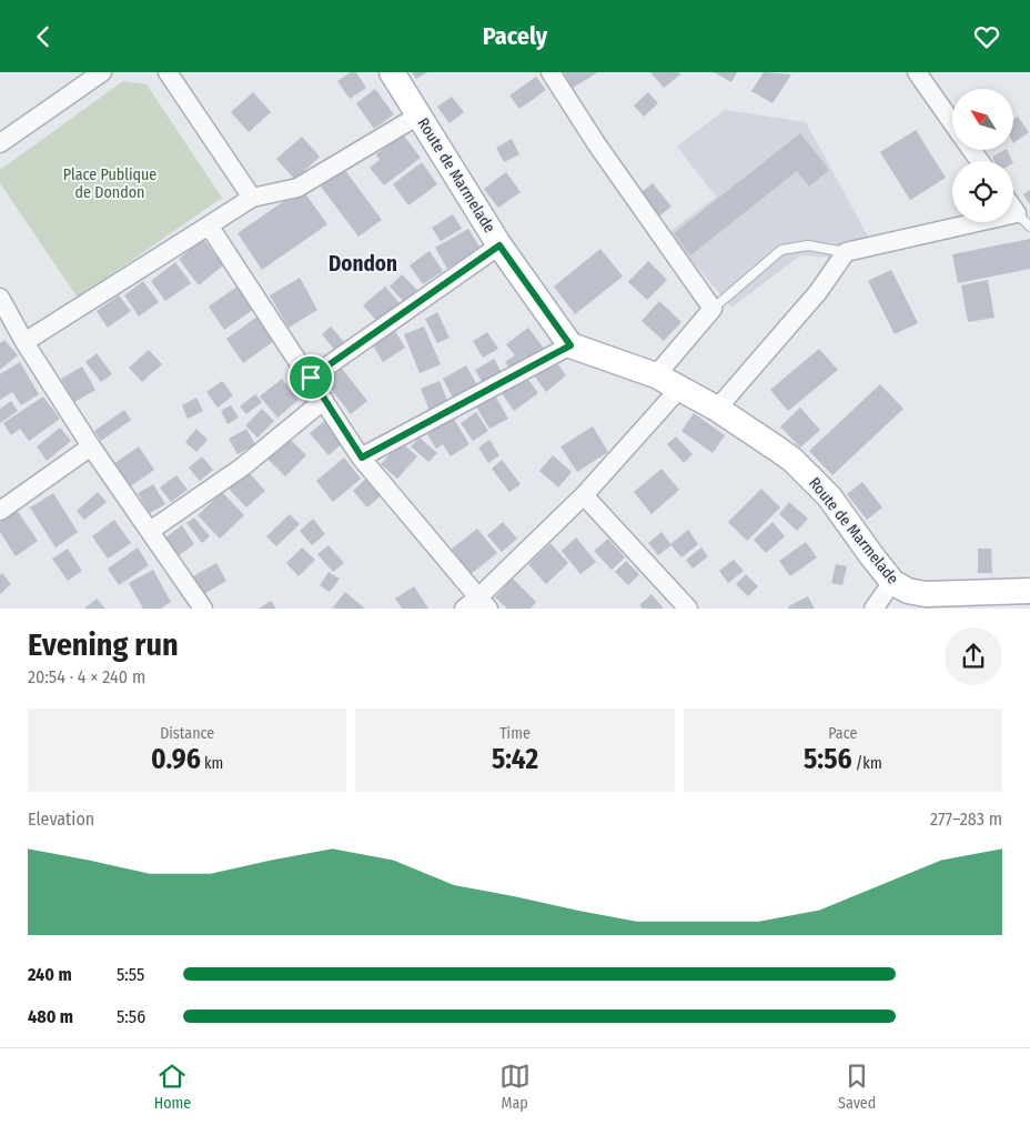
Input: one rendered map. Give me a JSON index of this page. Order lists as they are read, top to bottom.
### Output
{
  "streets": {
    "main road": ["Route de Marmelade"]
  },
  "districts": ["Dondon"],
  "parks": ["Place Publique de Dondon"],
  "north": "top left",
  "page": {
    "header": "Pacely",
    "heading": ["Evening run", "20:54 · 4 × 240 m"],
    "stats": [
      ["Distance", "0.96 km"],
      ["Time", "5:42"],
      ["Pace", "5:56 /km"]
    ],
    "chart": ["Elevation", "277–283 m"],
    "list": [
      {
        "name": "240 m",
        "note": "5:55"
      },
      {
        "name": "480 m",
        "note": "5:56"
      }
    ],
    "tabs": ["Home", "Map", "Saved"]
  }
}
